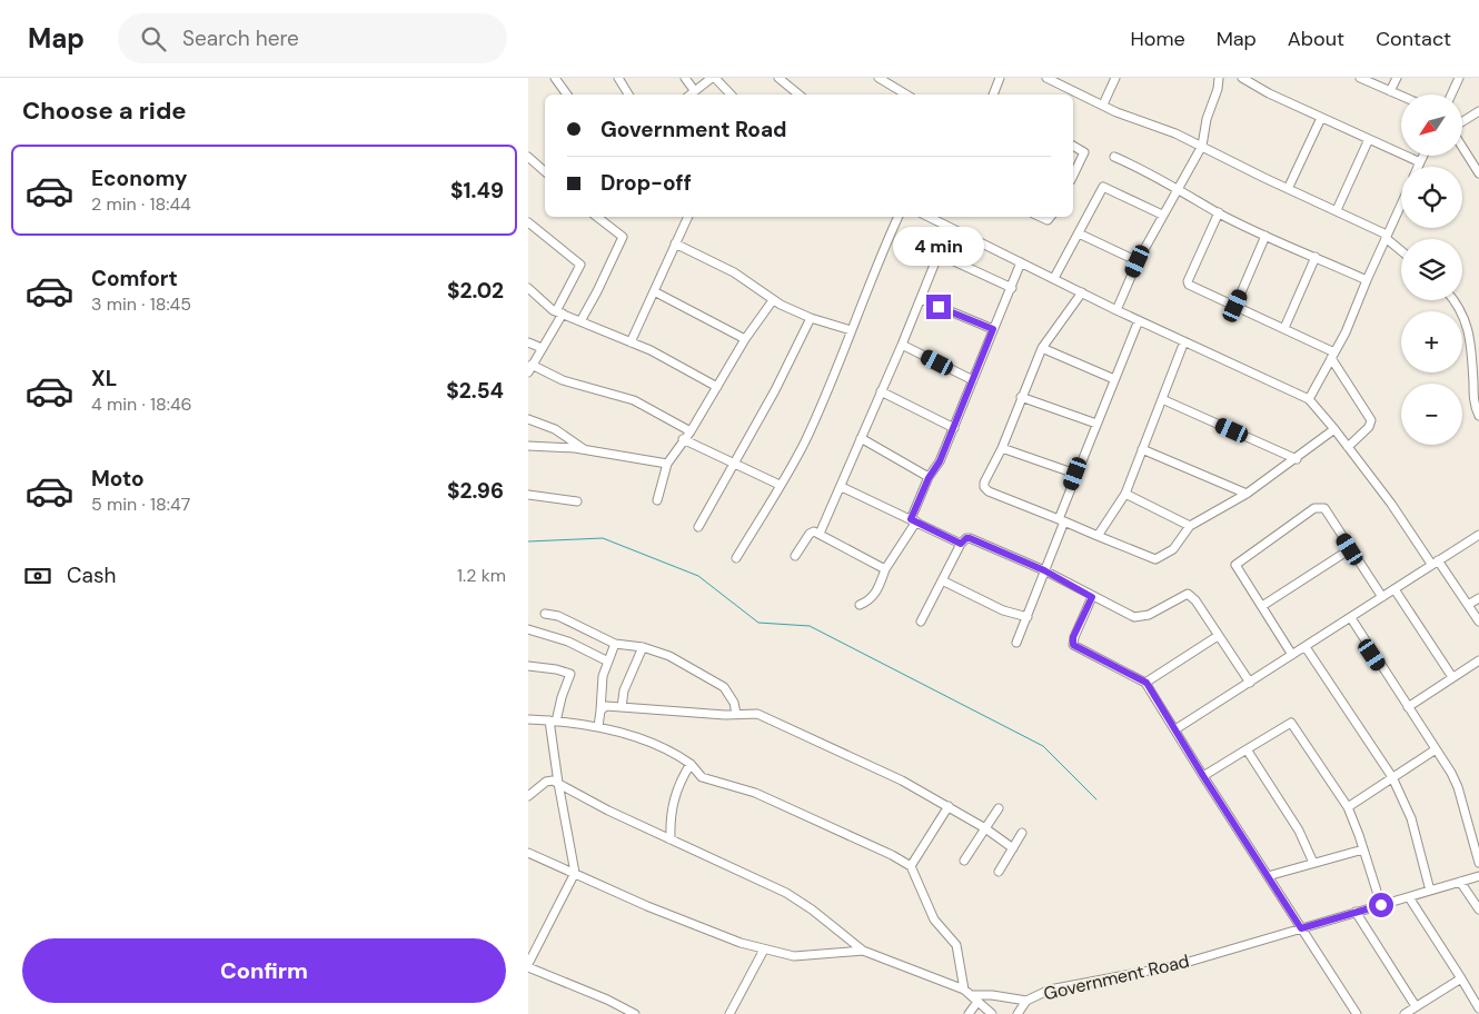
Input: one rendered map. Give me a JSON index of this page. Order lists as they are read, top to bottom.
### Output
{
  "streets": {
    "street": ["Government Road"]
  },
  "north": "bottom left",
  "page": {
    "header": "Map",
    "search": "Search here",
    "nav": [
      "Home",
      "Map",
      "About",
      "Contact"
    ],
    "heading": "Choose a ride",
    "map_buttons": ["+", "−"],
    "banner": ["Government Road", "Drop-off"],
    "list": [
      {
        "name": "Economy",
        "note": "2 min · 18:44",
        "value": "$1.49"
      },
      {
        "name": "Comfort",
        "note": "3 min · 18:45",
        "value": "$2.02"
      },
      {
        "name": "XL",
        "note": "4 min · 18:46",
        "value": "$2.54"
      },
      {
        "name": "Moto",
        "note": "5 min · 18:47",
        "value": "$2.96"
      }
    ],
    "bubble": "4 min",
    "pay": ["Cash", "1.2 km"],
    "buttons": "Confirm"
  }
}
